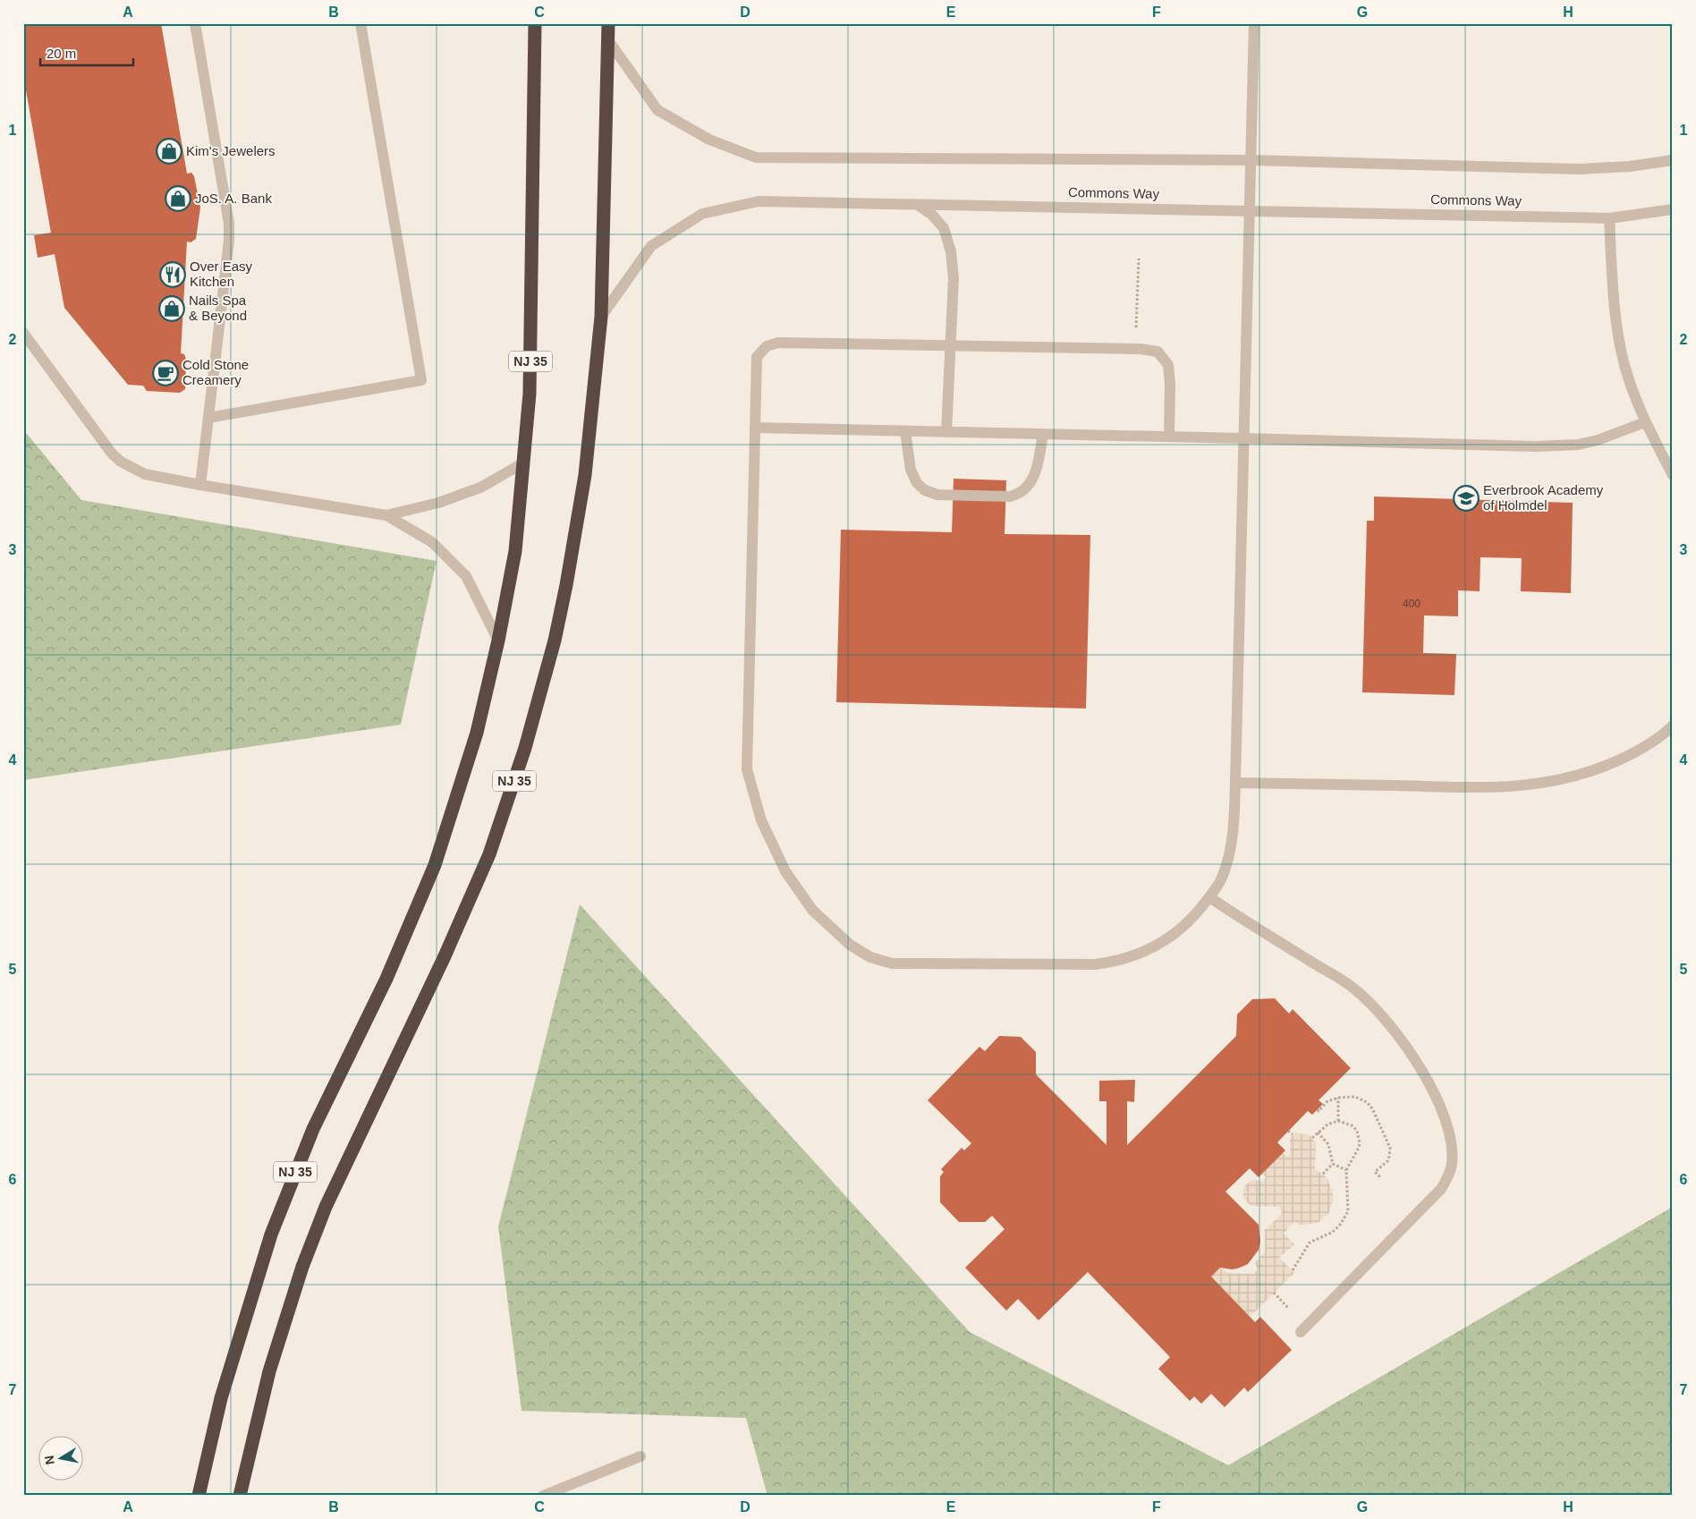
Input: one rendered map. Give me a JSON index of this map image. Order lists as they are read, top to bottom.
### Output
{
  "streets": {
    "highway": ["NJ 35"],
    "street": ["Commons Way"]
  },
  "crossings": [
    ["Commons Way", "NJ 35"]
  ],
  "places": {
    "shop": ["Kim's Jewelers", "JoS. A. Bank", "Nails Spa & Beyond"],
    "restaurant": ["Over Easy Kitchen"],
    "cafe": ["Cold Stone Creamery"],
    "school or university": ["Everbrook Academy of Holmdel"]
  },
  "house_numbers": ["400"],
  "scale_bar": "20 m",
  "north": "left",
  "grid": {
    "columns": [
      "A",
      "B",
      "C",
      "D",
      "E",
      "F",
      "G",
      "H"
    ],
    "rows": [
      "1",
      "2",
      "3",
      "4",
      "5",
      "6",
      "7"
    ]
  }
}
